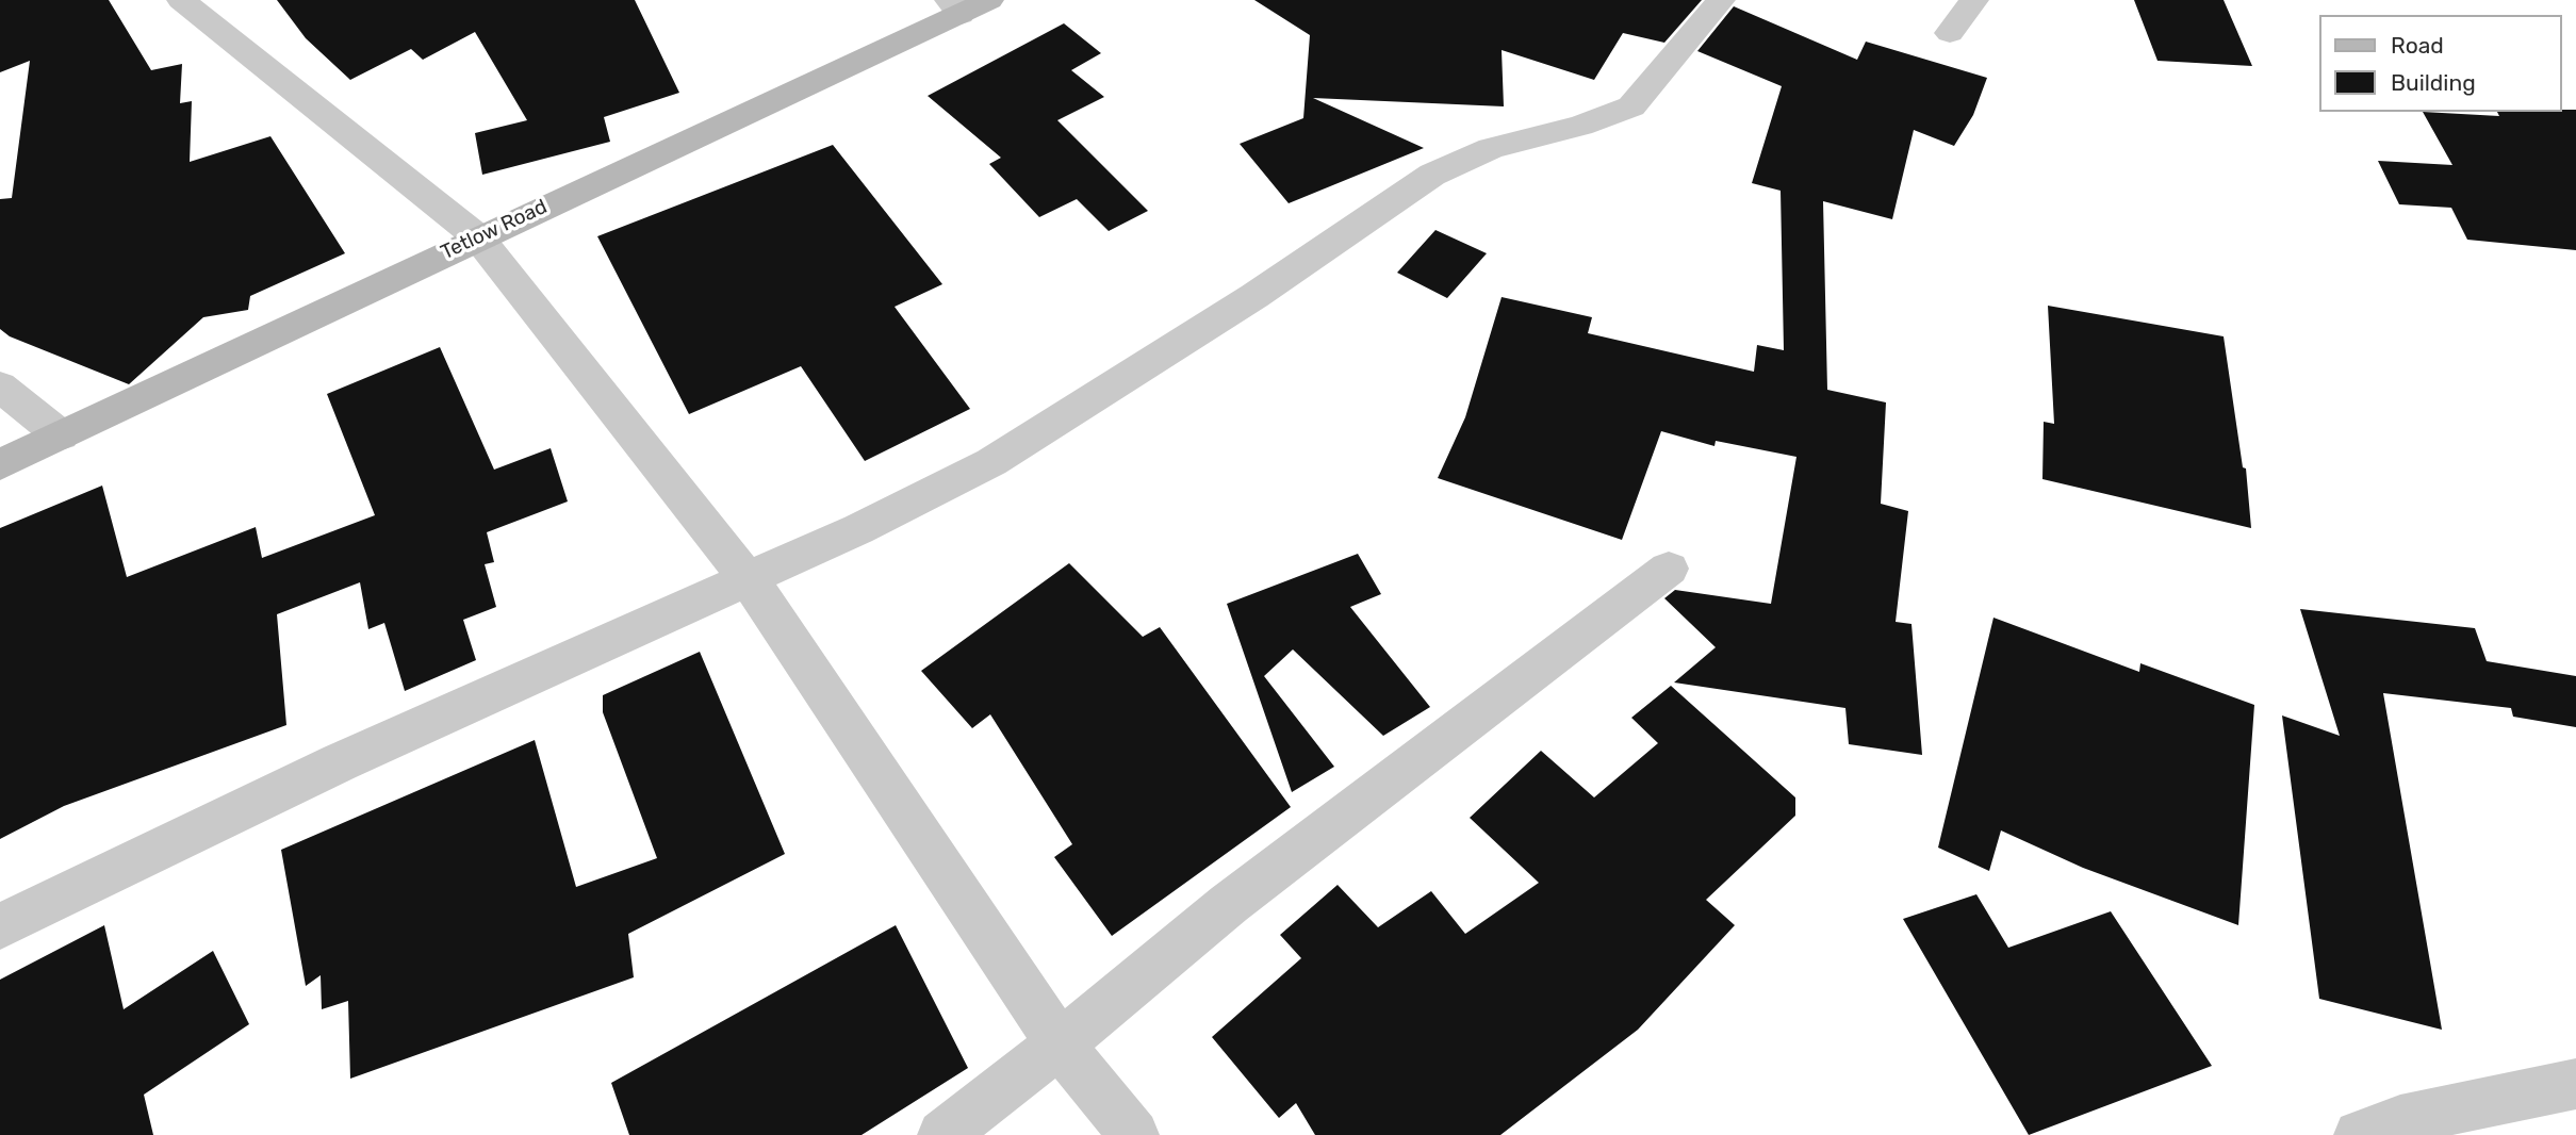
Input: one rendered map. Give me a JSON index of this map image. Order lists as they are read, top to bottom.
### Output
{
  "streets": {
    "street": ["Tetlow Road"]
  },
  "legend": ["Road", "Building"]
}
